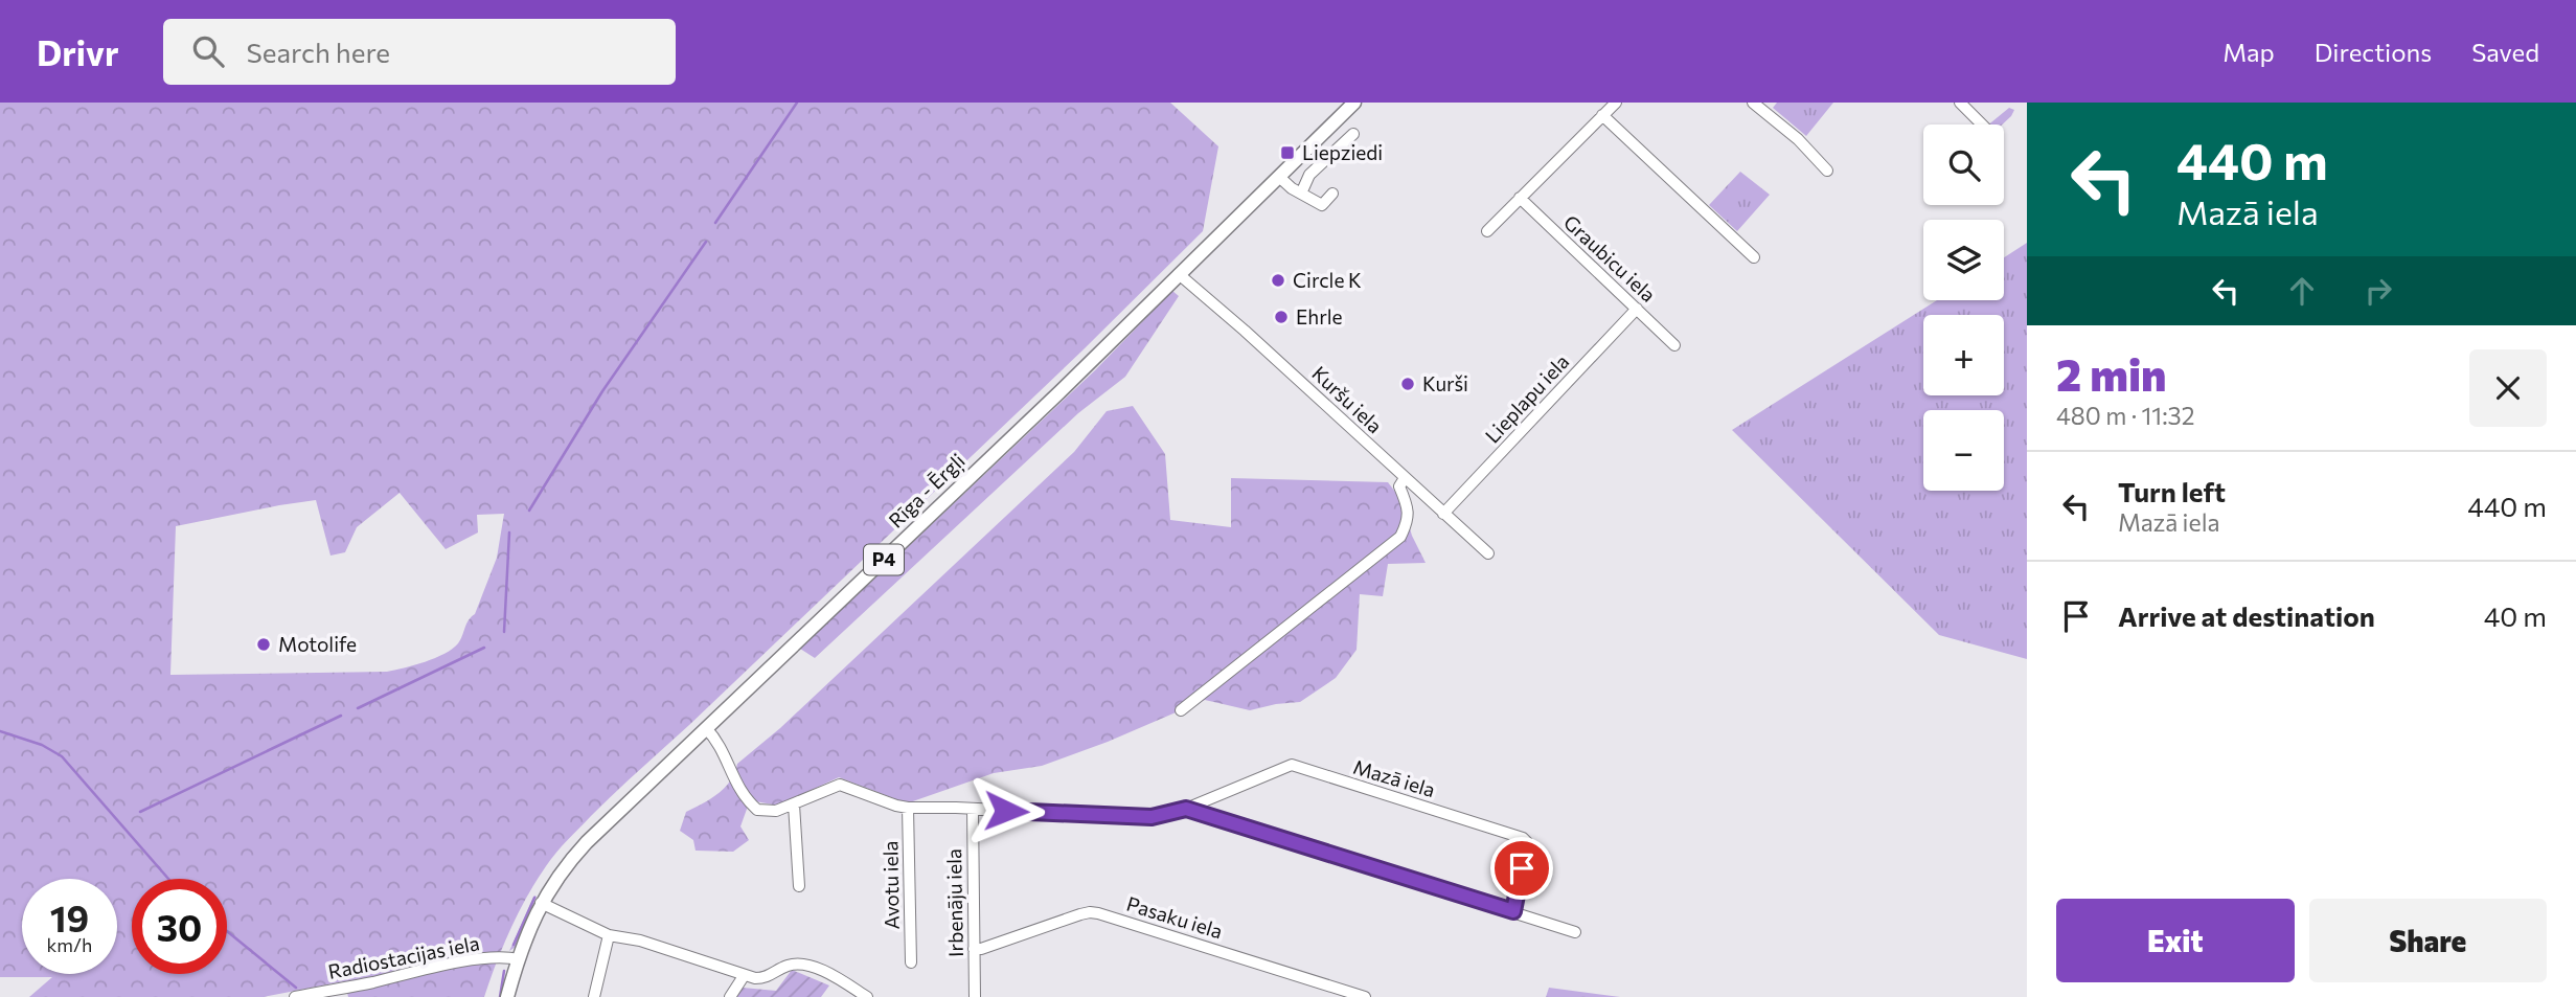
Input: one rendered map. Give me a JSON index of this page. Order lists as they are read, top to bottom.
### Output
{
  "streets": {
    "main road": ["Rīga - Ērgļi", "P4"],
    "street": [
      "Graubicu iela",
      "Lieplapu iela",
      "Kuršu iela",
      "Mazā iela",
      "Avotu iela",
      "Irbenāju iela",
      "Pasaku iela",
      "Radiostacijas iela"
    ]
  },
  "crossings": [
    ["Graubicu iela", "Lieplapu iela"],
    ["Lieplapu iela", "Kuršu iela"],
    ["Kuršu iela", "Rīga - Ērgļi"],
    ["Rīga - Ērgļi", "Radiostacijas iela"],
    ["Irbenāju iela", "Pasaku iela"]
  ],
  "places": {
    "transit": ["Liepziedi"],
    "other": [
      "Circle K",
      "Ehrle",
      "Kurši",
      "Motolife"
    ]
  },
  "page": {
    "header": "Drivr",
    "search": "Search here",
    "nav": ["Map", "Directions", "Saved"],
    "turn": ["440 m", "Mazā iela"],
    "map_buttons": ["+", "−"],
    "heading": ["2 min", "480 m · 11:32"],
    "list": [
      {
        "name": "Turn left",
        "note": "Mazā iela",
        "value": "440 m"
      },
      {
        "name": "Arrive at destination",
        "value": "40 m"
      }
    ],
    "speed": "19 km/h",
    "limit": "30",
    "buttons": ["Exit", "Share"]
  }
}
